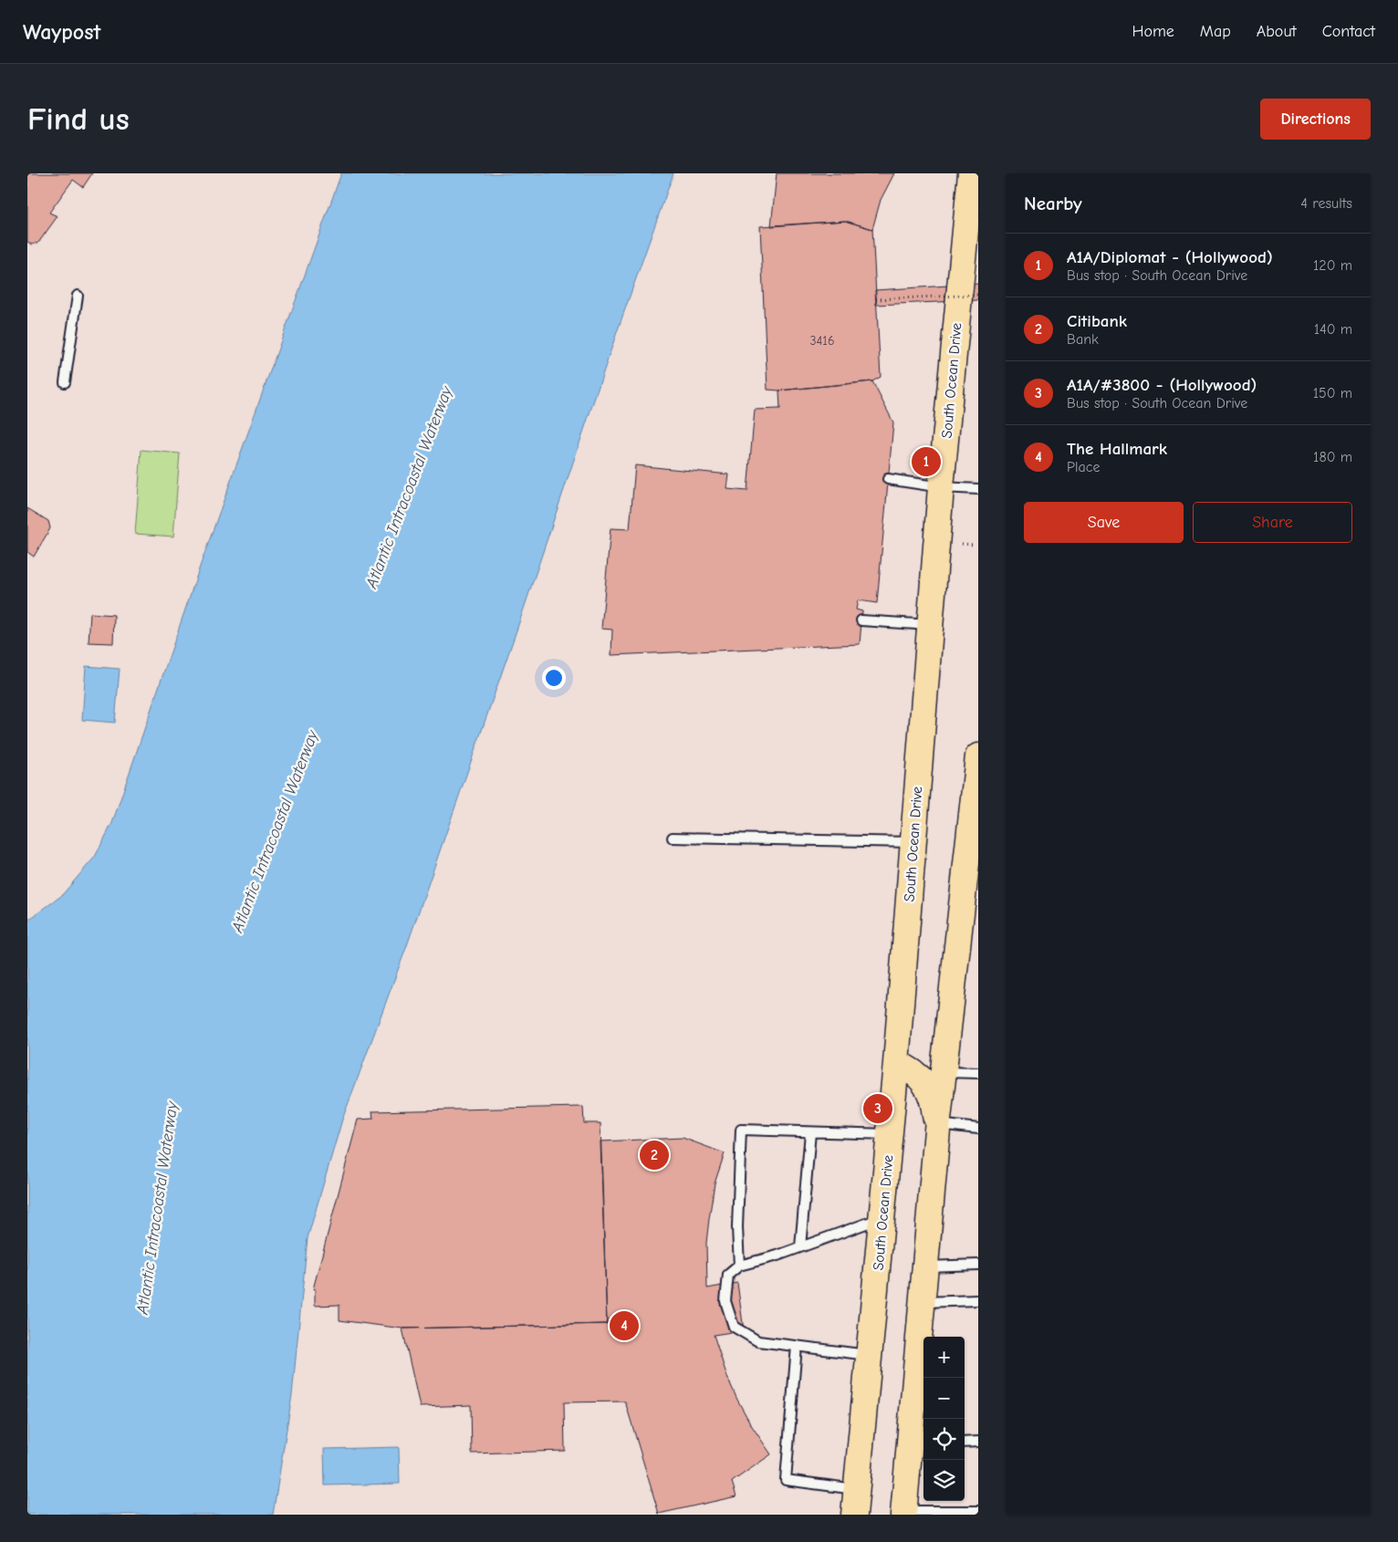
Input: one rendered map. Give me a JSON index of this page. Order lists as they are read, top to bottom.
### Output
{
  "streets": {
    "main road": ["South Ocean Drive"]
  },
  "water": ["Atlantic Intracoastal Waterway"],
  "house_numbers": ["3416"],
  "page": {
    "header": "Waypost",
    "nav": [
      "Home",
      "Map",
      "About",
      "Contact"
    ],
    "buttons": [
      "Directions",
      ["Save", "Share"]
    ],
    "title": "Find us",
    "heading": ["Nearby", "4 results"],
    "list": [
      {
        "mark": "1",
        "name": "A1A/Diplomat - (Hollywood)",
        "note": "Bus stop · South Ocean Drive",
        "value": "120 m"
      },
      {
        "mark": "2",
        "name": "Citibank",
        "note": "Bank",
        "value": "140 m"
      },
      {
        "mark": "3",
        "name": "A1A/#3800 - (Hollywood)",
        "note": "Bus stop · South Ocean Drive",
        "value": "150 m"
      },
      {
        "mark": "4",
        "name": "The Hallmark",
        "note": "Place",
        "value": "180 m"
      }
    ],
    "pins": [
      "1",
      "3",
      "2",
      "4"
    ],
    "map_buttons": ["+", "−"]
  }
}
